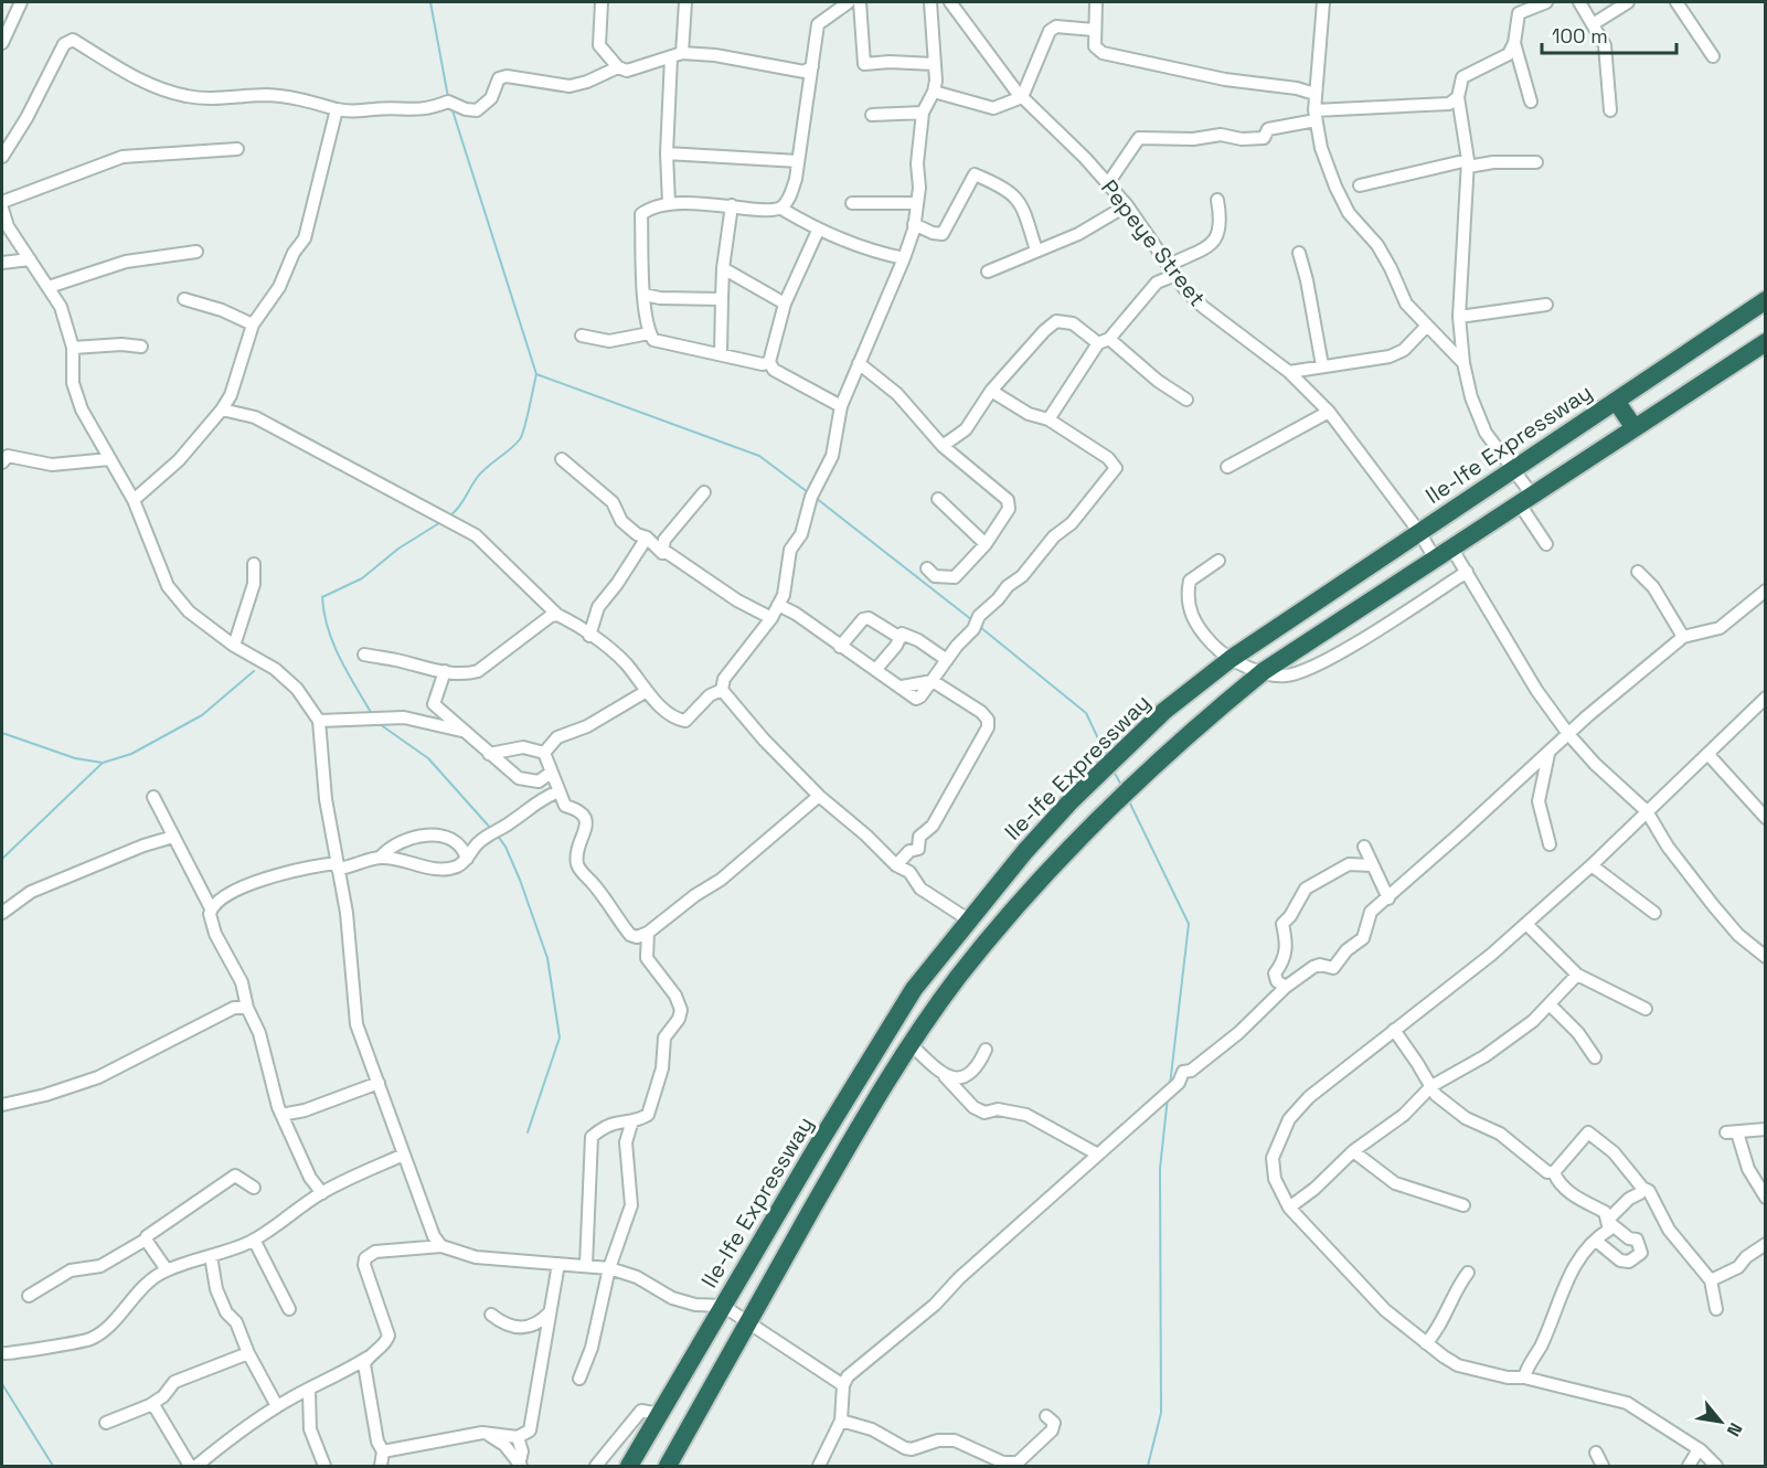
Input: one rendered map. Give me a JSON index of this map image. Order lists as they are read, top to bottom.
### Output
{
  "streets": {
    "highway": ["Ile-Ife Expressway"],
    "street": ["Pepeye Street"]
  },
  "crossings": [
    ["Pepeye Street", "Ile-Ife Expressway"]
  ],
  "scale_bar": "100 m",
  "north": "bottom right"
}
